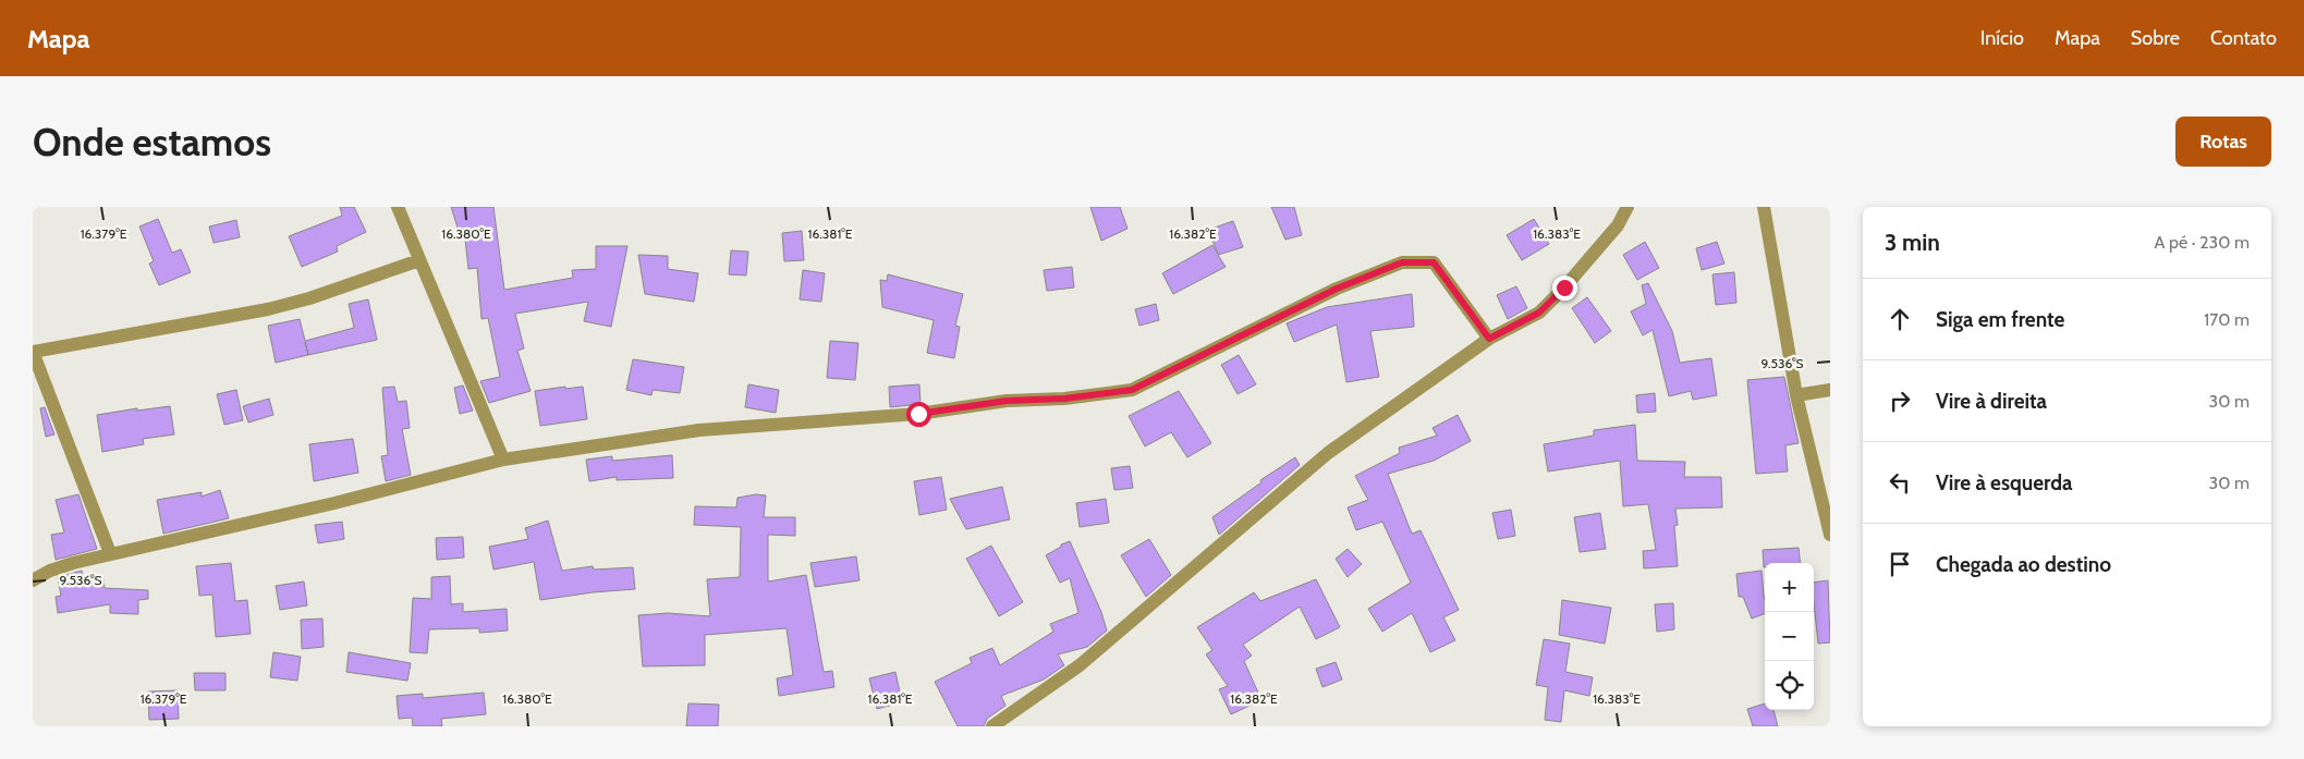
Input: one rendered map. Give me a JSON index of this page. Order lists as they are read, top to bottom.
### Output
{
  "page": {
    "header": "Mapa",
    "nav": [
      "Início",
      "Mapa",
      "Sobre",
      "Contato"
    ],
    "buttons": "Rotas",
    "title": "Onde estamos",
    "heading": ["3 min", "A pé · 230 m"],
    "list": [
      ["Siga em frente", "170 m"],
      ["Vire à direita", "30 m"],
      ["Vire à esquerda", "30 m"],
      "Chegada ao destino"
    ],
    "map_buttons": ["+", "−"]
  },
  "coordinates": [
    "16.379°E",
    "16.380°E",
    "16.381°E",
    "16.382°E",
    "16.383°E",
    "9.536°S"
  ]
}
